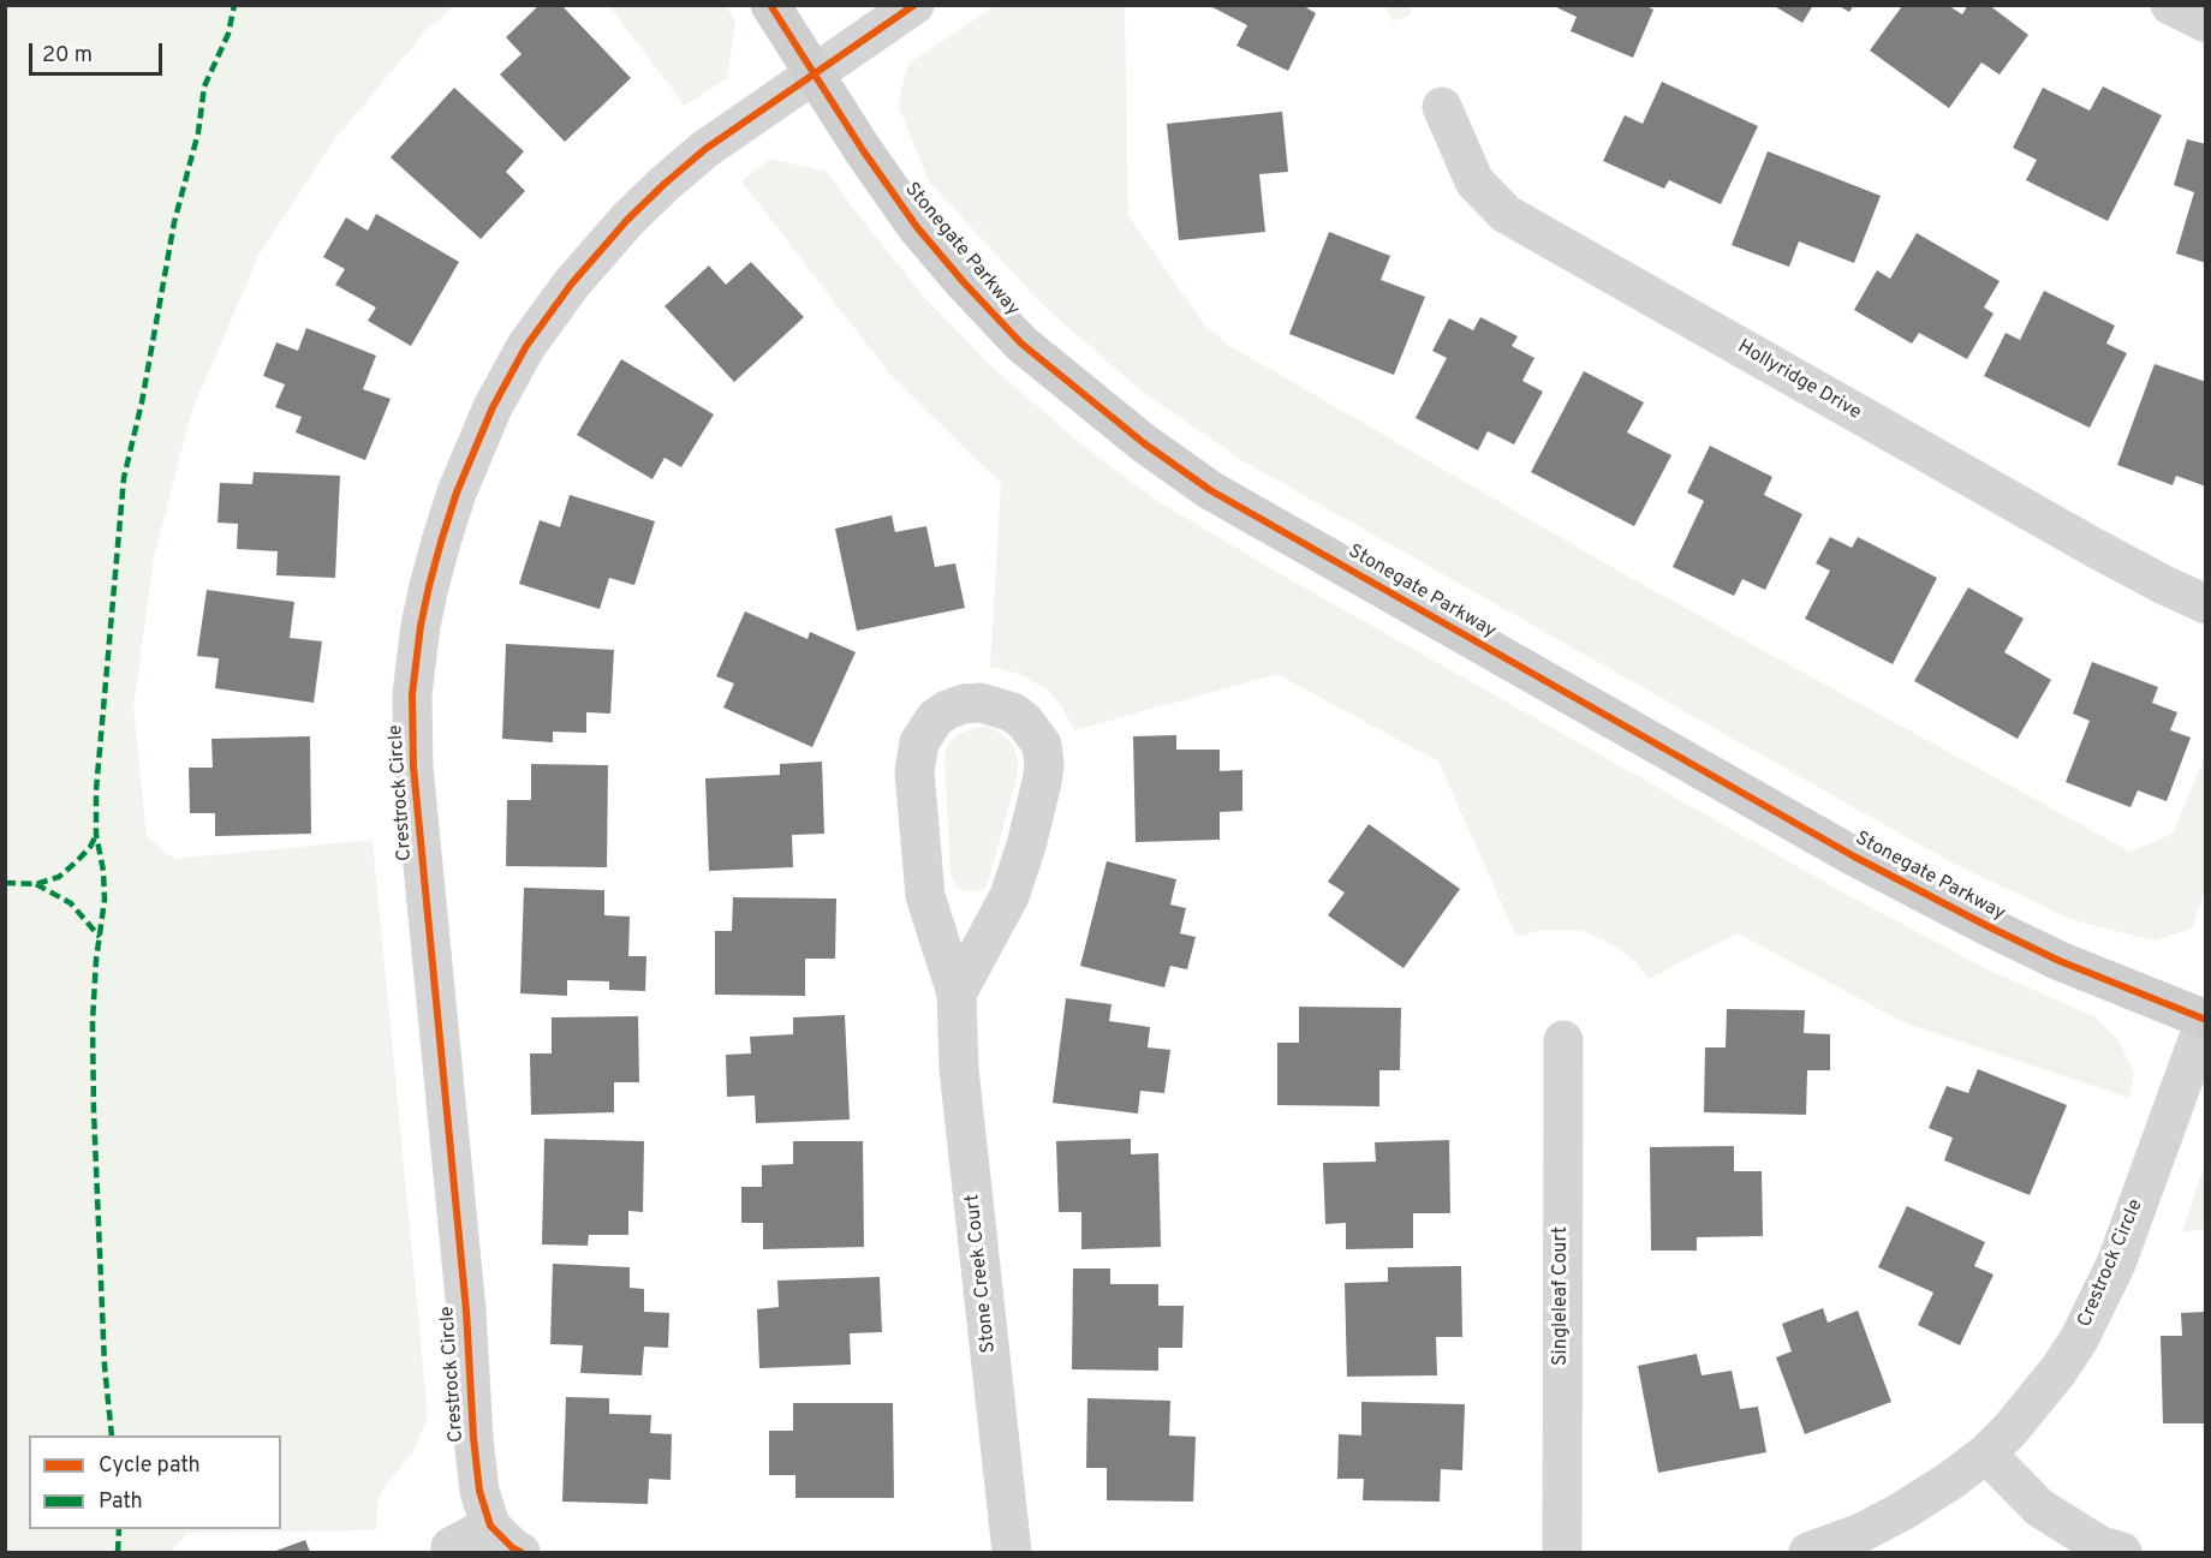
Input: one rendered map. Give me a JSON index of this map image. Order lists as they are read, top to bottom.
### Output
{
  "streets": {
    "street": [
      "Stonegate Parkway",
      "Hollyridge Drive",
      "Crestrock Circle",
      "Stone Creek Court",
      "Singleleaf Court"
    ]
  },
  "crossings": [
    ["Stonegate Parkway", "Crestrock Circle"]
  ],
  "legend": ["Cycle path", "Path"],
  "scale_bar": "20 m"
}
